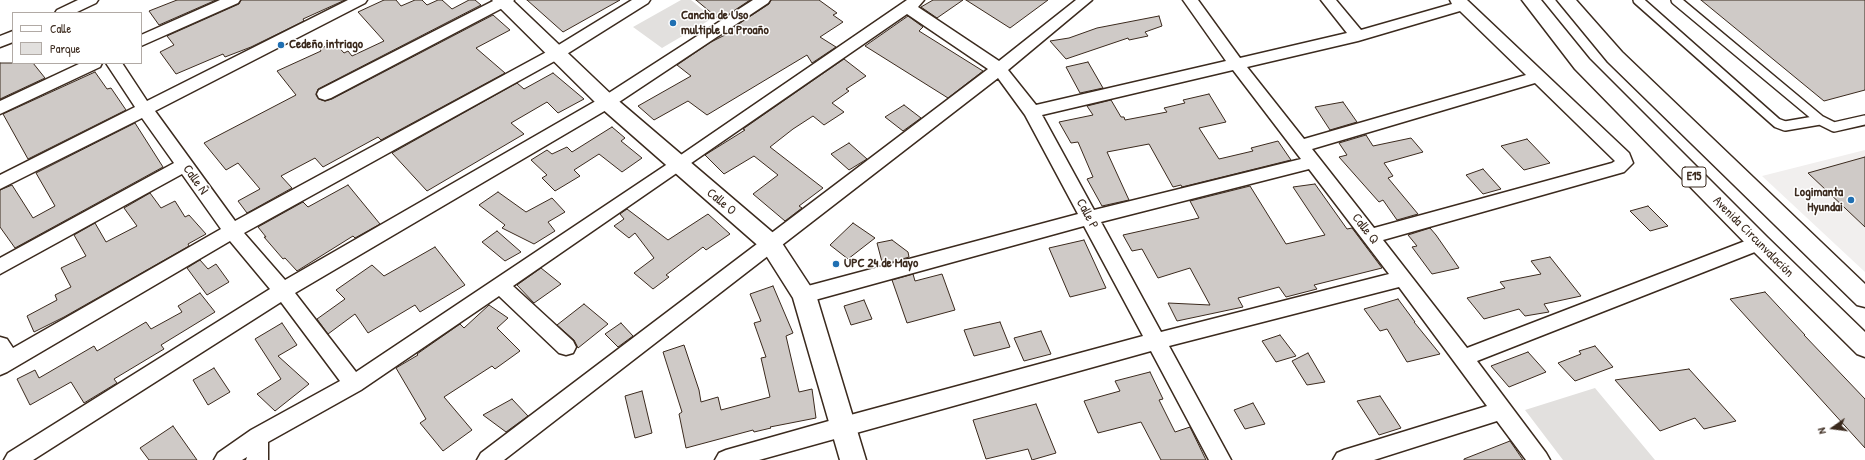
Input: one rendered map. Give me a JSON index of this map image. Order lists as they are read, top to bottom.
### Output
{
  "streets": {
    "main road": ["E15", "Calle O", "Avenida Circunvalación"],
    "street": ["Calle Ñ", "Calle P", "Calle Q"]
  },
  "places": [
    "Cancha de Uso multiple La Proaño",
    "Cedeño intriago",
    "Logimanta Hyundai",
    "UPC 24 de Mayo"
  ],
  "legend": ["Calle", "Parque"],
  "north": "left"
}
